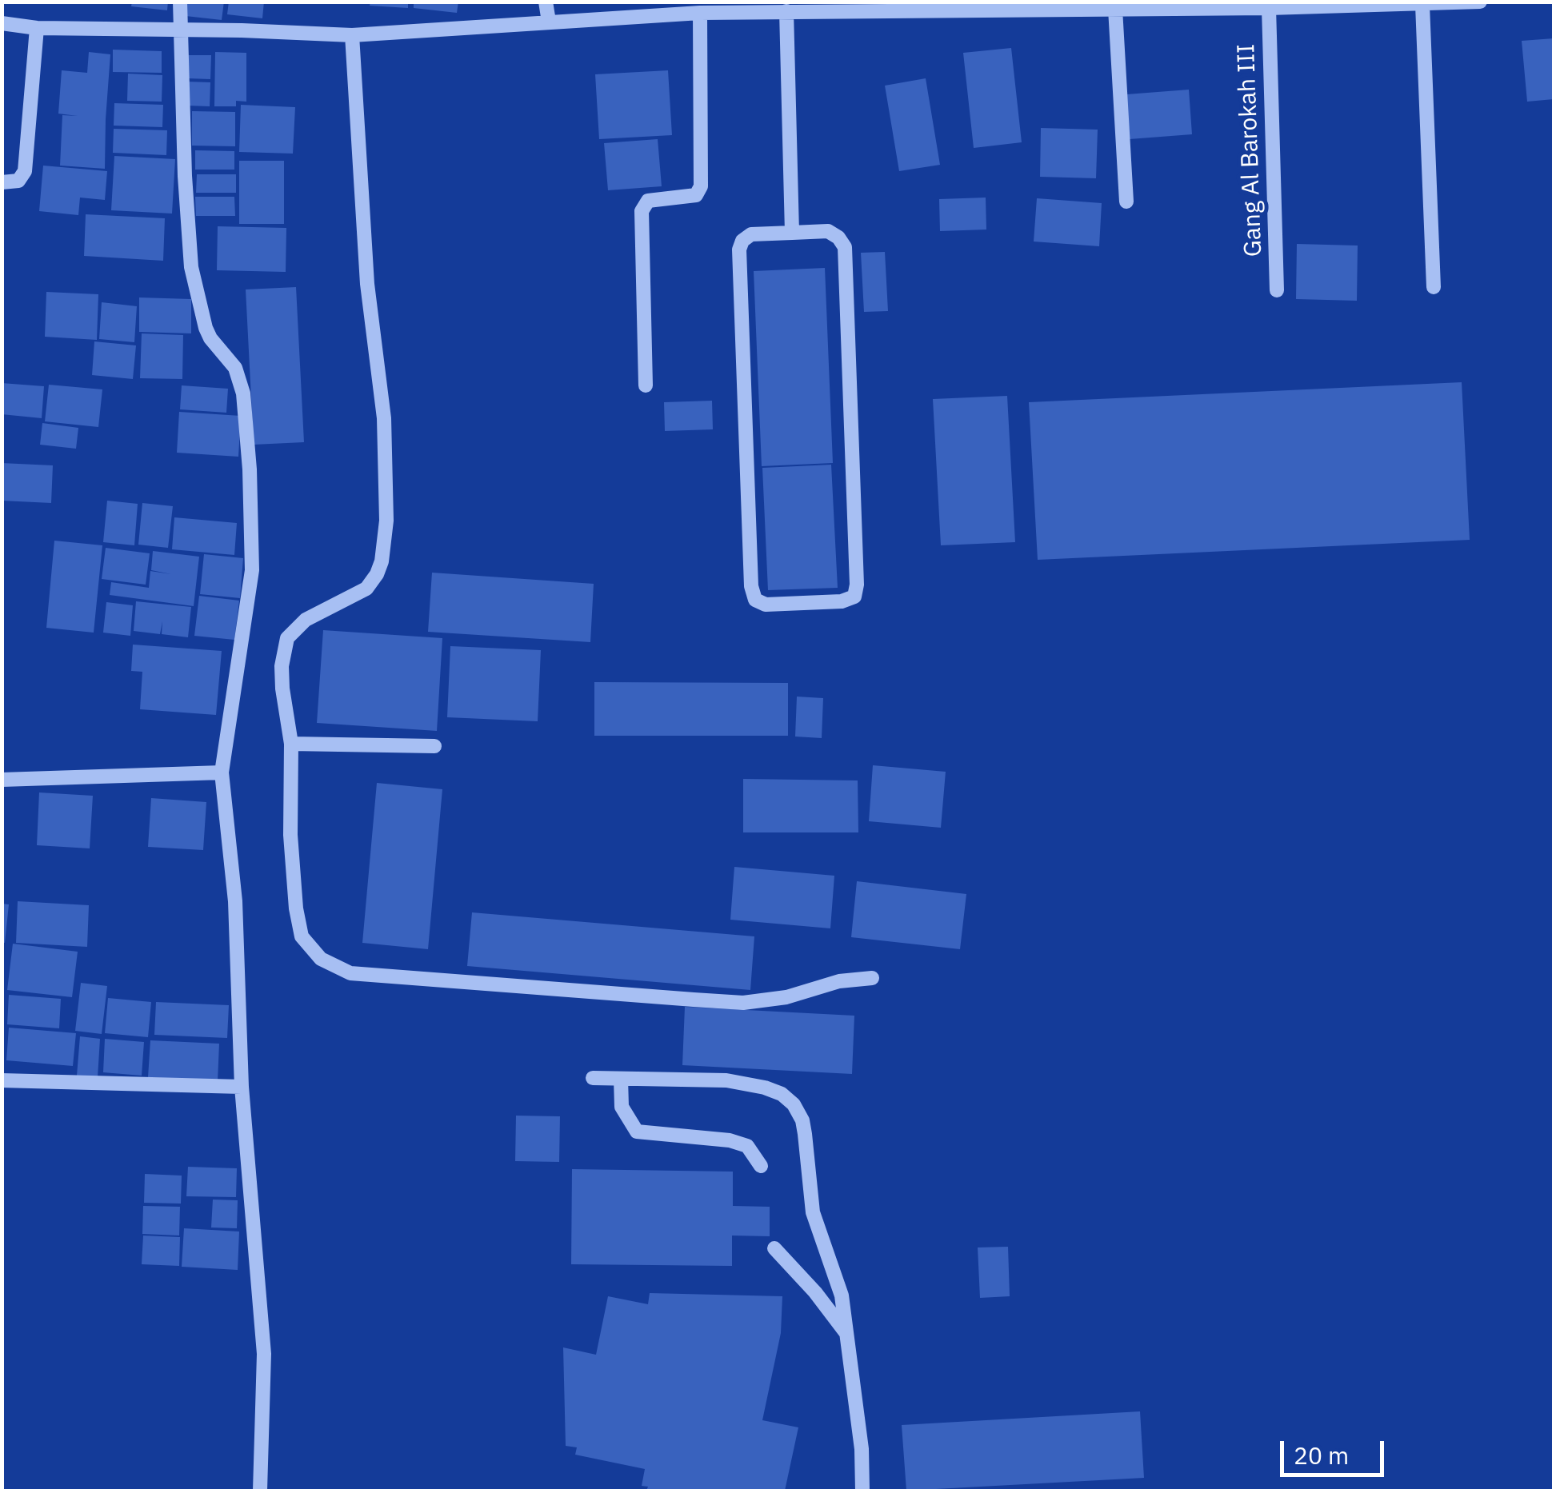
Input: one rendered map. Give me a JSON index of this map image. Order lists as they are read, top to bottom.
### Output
{
  "streets": {
    "street": ["Gang Al Barokah III"]
  },
  "scale_bar": "20 m"
}
